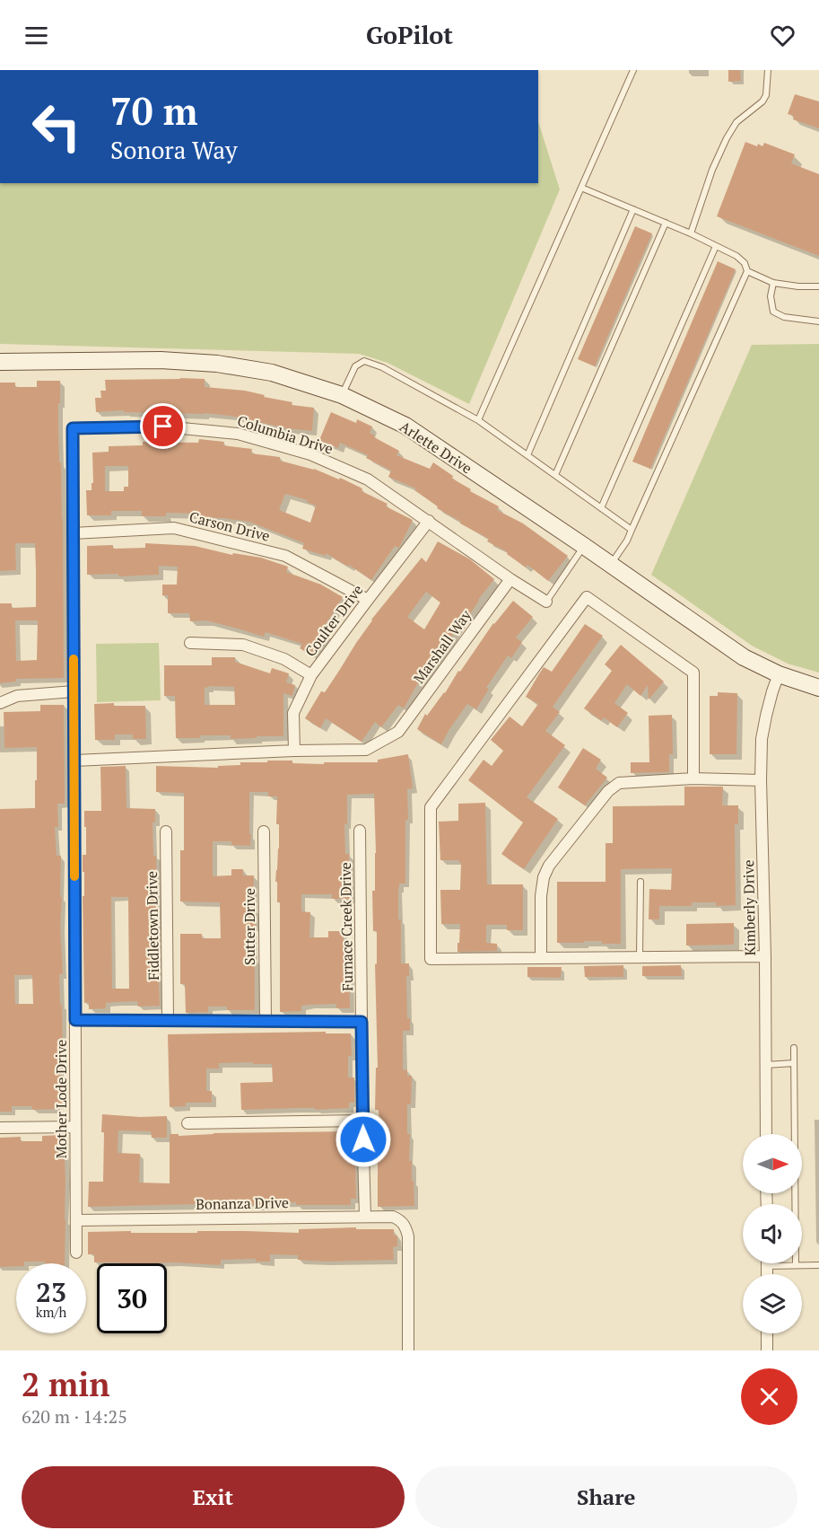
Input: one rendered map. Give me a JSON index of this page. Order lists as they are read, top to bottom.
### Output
{
  "streets": {
    "street": [
      "Columbia Drive",
      "Arlette Drive",
      "Carson Drive",
      "Coulter Drive",
      "Marshall Way",
      "Kimberly Drive",
      "Fiddletown Drive",
      "Sutter Drive",
      "Furnace Creek Drive",
      "Mother Lode Drive",
      "Bonanza Drive"
    ]
  },
  "crossings": [
    ["Columbia Drive", "Coulter Drive"],
    ["Columbia Drive", "Marshall Way"],
    ["Columbia Drive", "Mother Lode Drive"],
    ["Arlette Drive", "Kimberly Drive"],
    ["Carson Drive", "Coulter Drive"],
    ["Carson Drive", "Mother Lode Drive"],
    ["Coulter Drive", "Marshall Way"],
    ["Furnace Creek Drive", "Bonanza Drive"],
    ["Mother Lode Drive", "Bonanza Drive"]
  ],
  "north": "right",
  "page": {
    "header": "GoPilot",
    "turn": ["70 m", "Sonora Way"],
    "speed": "23 km/h",
    "limit": "30",
    "heading": ["2 min", "620 m · 14:25"],
    "buttons": ["Exit", "Share"]
  }
}
